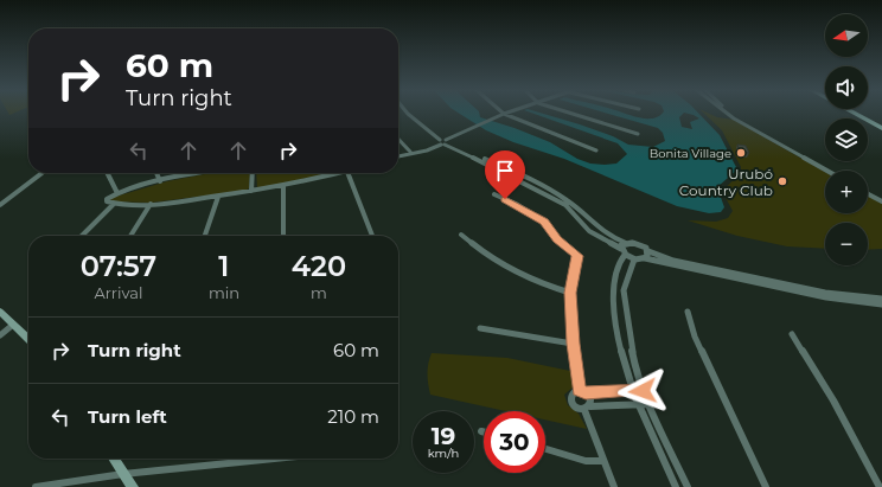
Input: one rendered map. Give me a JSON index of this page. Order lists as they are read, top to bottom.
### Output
{
  "places": ["Bonita Village", "Urubó Country Club"],
  "north": "left",
  "page": {
    "map_buttons": ["+", "−"],
    "turn": ["60 m", "Turn right"],
    "eta": [
      "07:57",
      "Arrival",
      "1",
      "min",
      "420",
      "m"
    ],
    "list": [
      {
        "name": "Turn right",
        "value": "60 m"
      },
      {
        "name": "Turn left",
        "value": "210 m"
      }
    ],
    "speed": "19 km/h",
    "limit": "30"
  }
}
